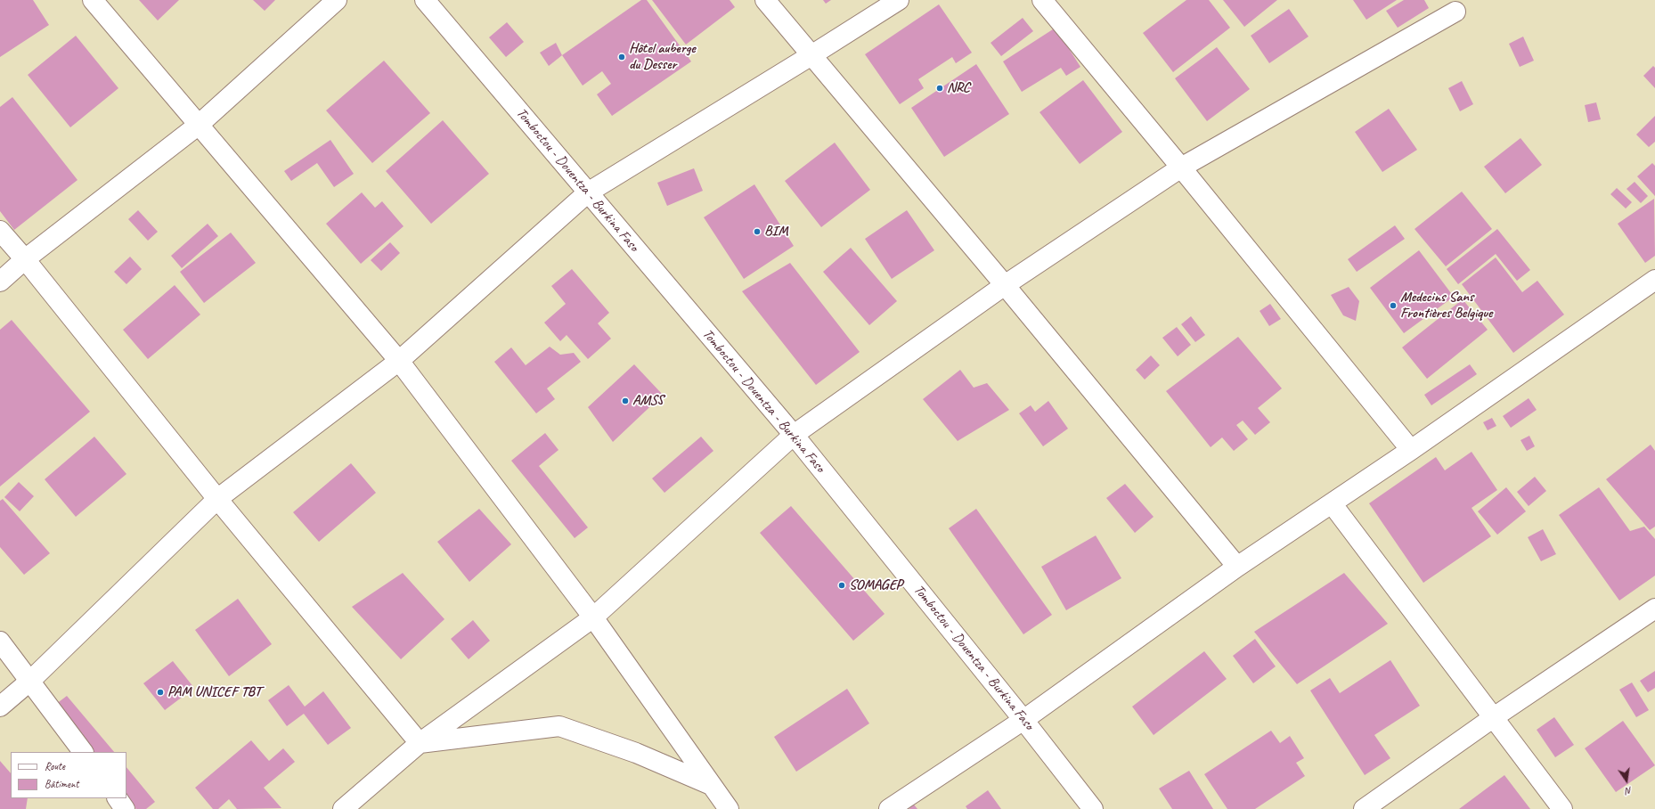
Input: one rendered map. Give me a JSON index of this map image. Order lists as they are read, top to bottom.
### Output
{
  "streets": {
    "street": ["Tomboctou - Douentza - Burkina Faso"]
  },
  "places": [
    "Hôtel auberge du Desser",
    "NRC",
    "BIM",
    "Medecins Sans Frontières Belgique",
    "AMSS",
    "SOMAGEP",
    "PAM UNICEF TBT"
  ],
  "legend": ["Route", "Bâtiment"],
  "north": "bottom"
}
